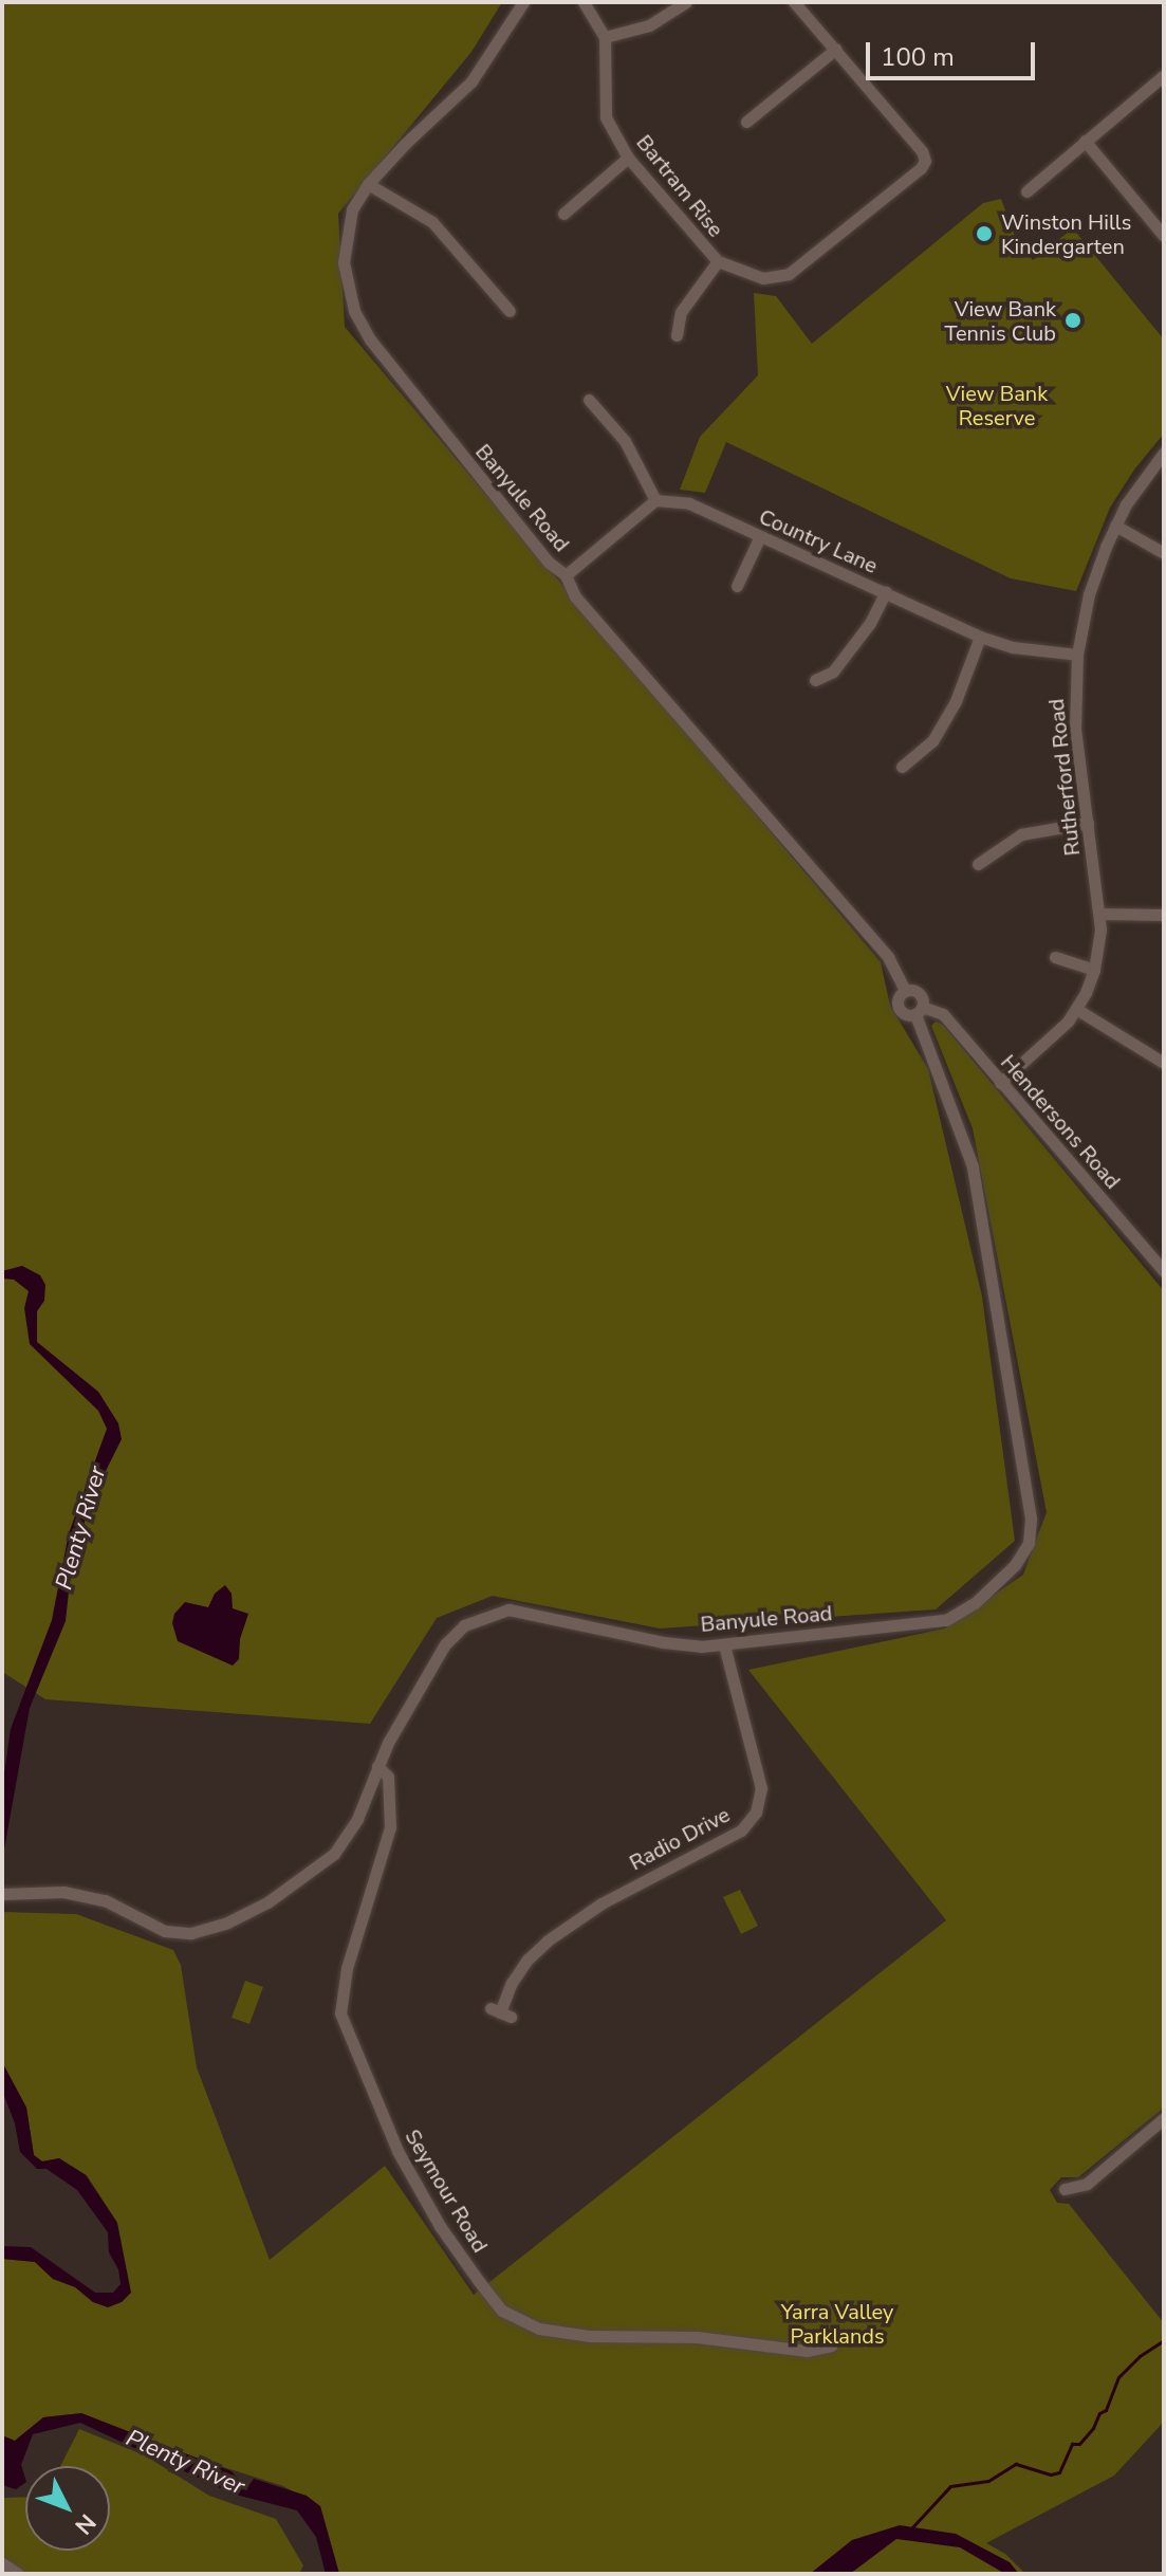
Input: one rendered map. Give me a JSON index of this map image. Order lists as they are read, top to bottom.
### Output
{
  "streets": {
    "street": [
      "Bartram Rise",
      "Banyule Road",
      "Country Lane",
      "Rutherford Road",
      "Hendersons Road",
      "Radio Drive",
      "Seymour Road"
    ]
  },
  "crossings": [
    ["Banyule Road", "Hendersons Road"],
    ["Banyule Road", "Radio Drive"],
    ["Banyule Road", "Seymour Road"],
    ["Country Lane", "Rutherford Road"],
    ["Rutherford Road", "Hendersons Road"]
  ],
  "water": ["Plenty River"],
  "parks": ["View Bank Reserve", "Yarra Valley Parklands"],
  "places": ["Winston Hills Kindergarten", "View Bank Tennis Club"],
  "scale_bar": "100 m",
  "north": "bottom right"
}
